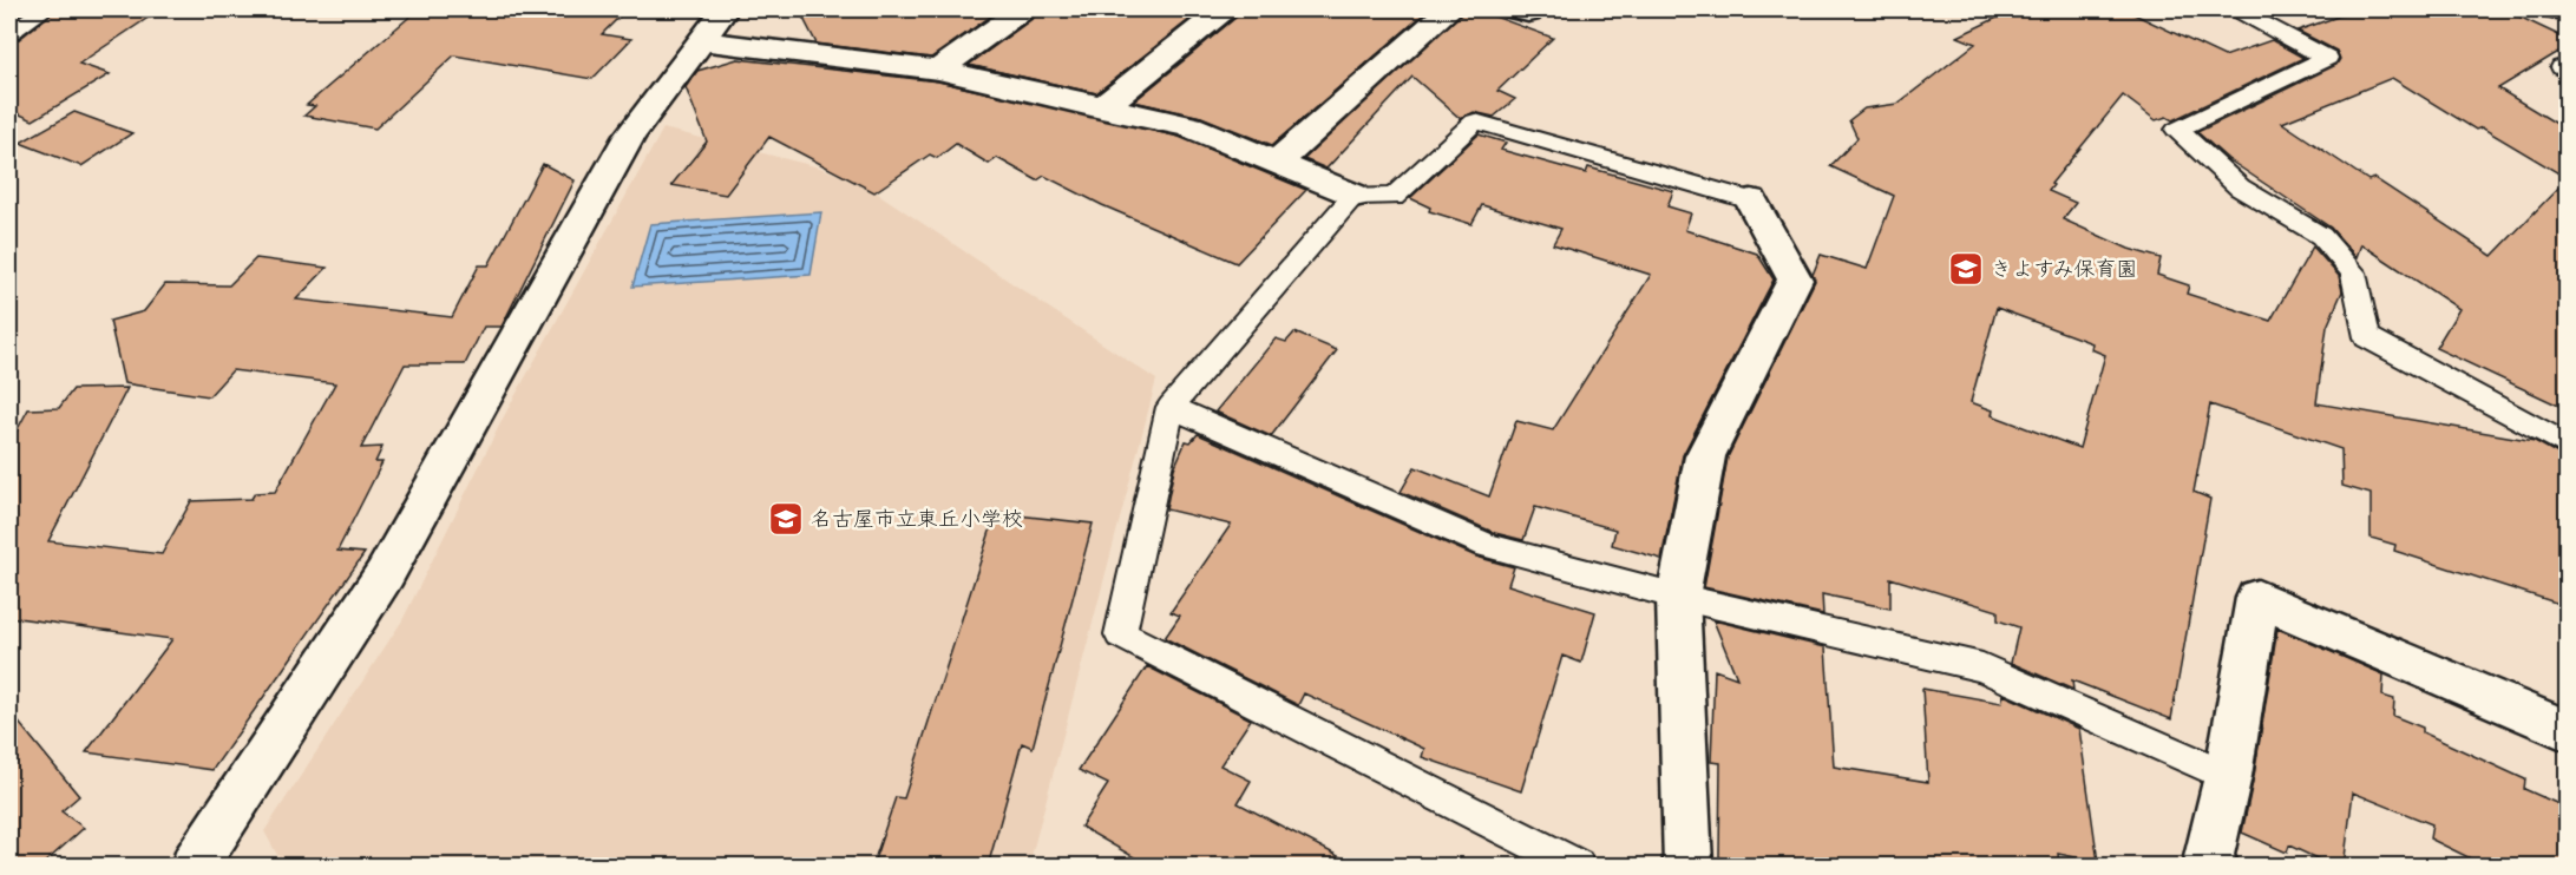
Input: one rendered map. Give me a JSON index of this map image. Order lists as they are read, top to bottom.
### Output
{
  "places": {
    "school or university": ["きよすみ保育園", "名古屋市立東丘小学校"]
  }
}
